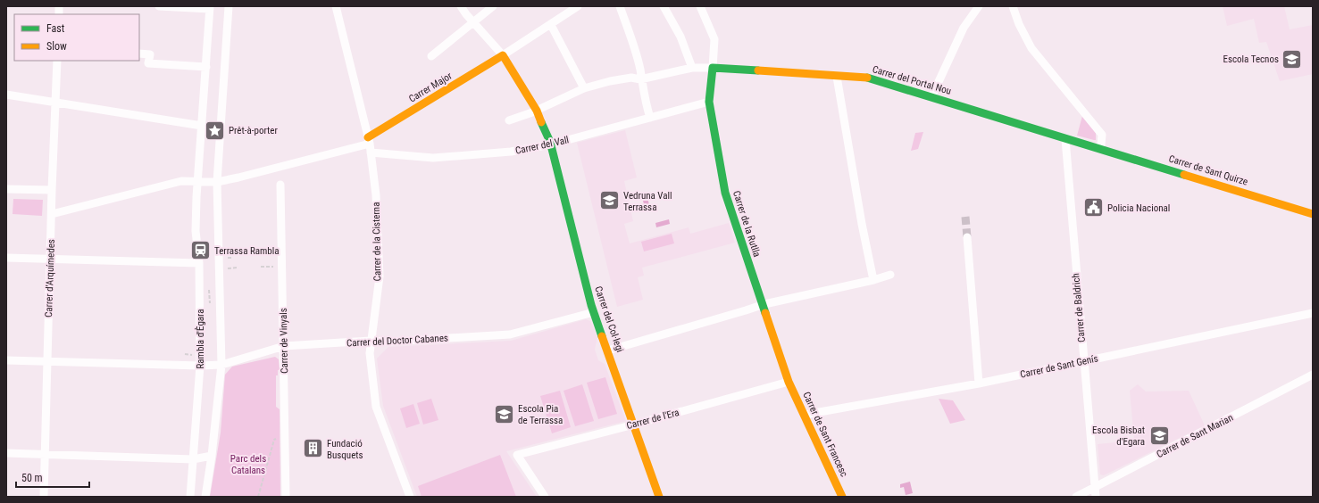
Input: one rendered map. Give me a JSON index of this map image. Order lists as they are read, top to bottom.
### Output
{
  "streets": {
    "street": [
      "Carrer del Portal Nou",
      "Carrer Major",
      "Carrer del Vall",
      "Carrer de Sant Quirze",
      "Carrer de la Rutlla",
      "Carrer de la Cisterna",
      "Carrer d'Arquímedes",
      "Carrer de Baldrich",
      "Carrer del Col·legi",
      "Rambla d'Ègara",
      "Carrer de Vinyals",
      "Carrer del Doctor Cabanes",
      "Carrer de Sant Genís",
      "Carrer de l'Era",
      "Carrer de Sant Francesc",
      "Carrer de Sant Marian"
    ]
  },
  "crossings": [
    ["Carrer del Portal Nou", "Carrer de Sant Quirze"],
    ["Carrer del Portal Nou", "Carrer de la Rutlla"],
    ["Carrer del Portal Nou", "Carrer de Baldrich"],
    ["Carrer Major", "Carrer de la Cisterna"],
    ["Carrer Major", "Carrer del Col·legi"],
    ["Carrer del Vall", "Carrer de la Rutlla"],
    ["Carrer del Vall", "Carrer de la Cisterna"],
    ["Carrer del Vall", "Carrer del Col·legi"],
    ["Carrer de la Rutlla", "Carrer de l'Era"],
    ["Carrer de la Rutlla", "Carrer de Sant Francesc"],
    ["Carrer de la Cisterna", "Carrer del Doctor Cabanes"],
    ["Carrer d'Arquímedes", "Carrer del Doctor Cabanes"],
    ["Carrer de Baldrich", "Carrer de Sant Genís"],
    ["Carrer de Baldrich", "Carrer de Sant Marian"],
    ["Carrer del Col·legi", "Carrer del Doctor Cabanes"],
    ["Carrer del Col·legi", "Carrer de l'Era"],
    ["Rambla d'Ègara", "Carrer del Doctor Cabanes"],
    ["Carrer de Vinyals", "Carrer del Doctor Cabanes"],
    ["Carrer de Sant Genís", "Carrer de Sant Francesc"],
    ["Carrer de l'Era", "Carrer de Sant Francesc"]
  ],
  "parks": ["Parc dels Catalans"],
  "places": {
    "school or university": [
      "Escola Tecnos",
      "Vedruna Vall Terrassa",
      "Escola Pia de Terrassa",
      "Escola Bisbat d'Egara"
    ],
    "place": ["Prêt-à-porter"],
    "public building": ["Policia Nacional"],
    "station": ["Terrassa Rambla"],
    "building": ["Fundació Busquets"]
  },
  "legend": ["Fast", "Slow"],
  "scale_bar": "50 m"
}
